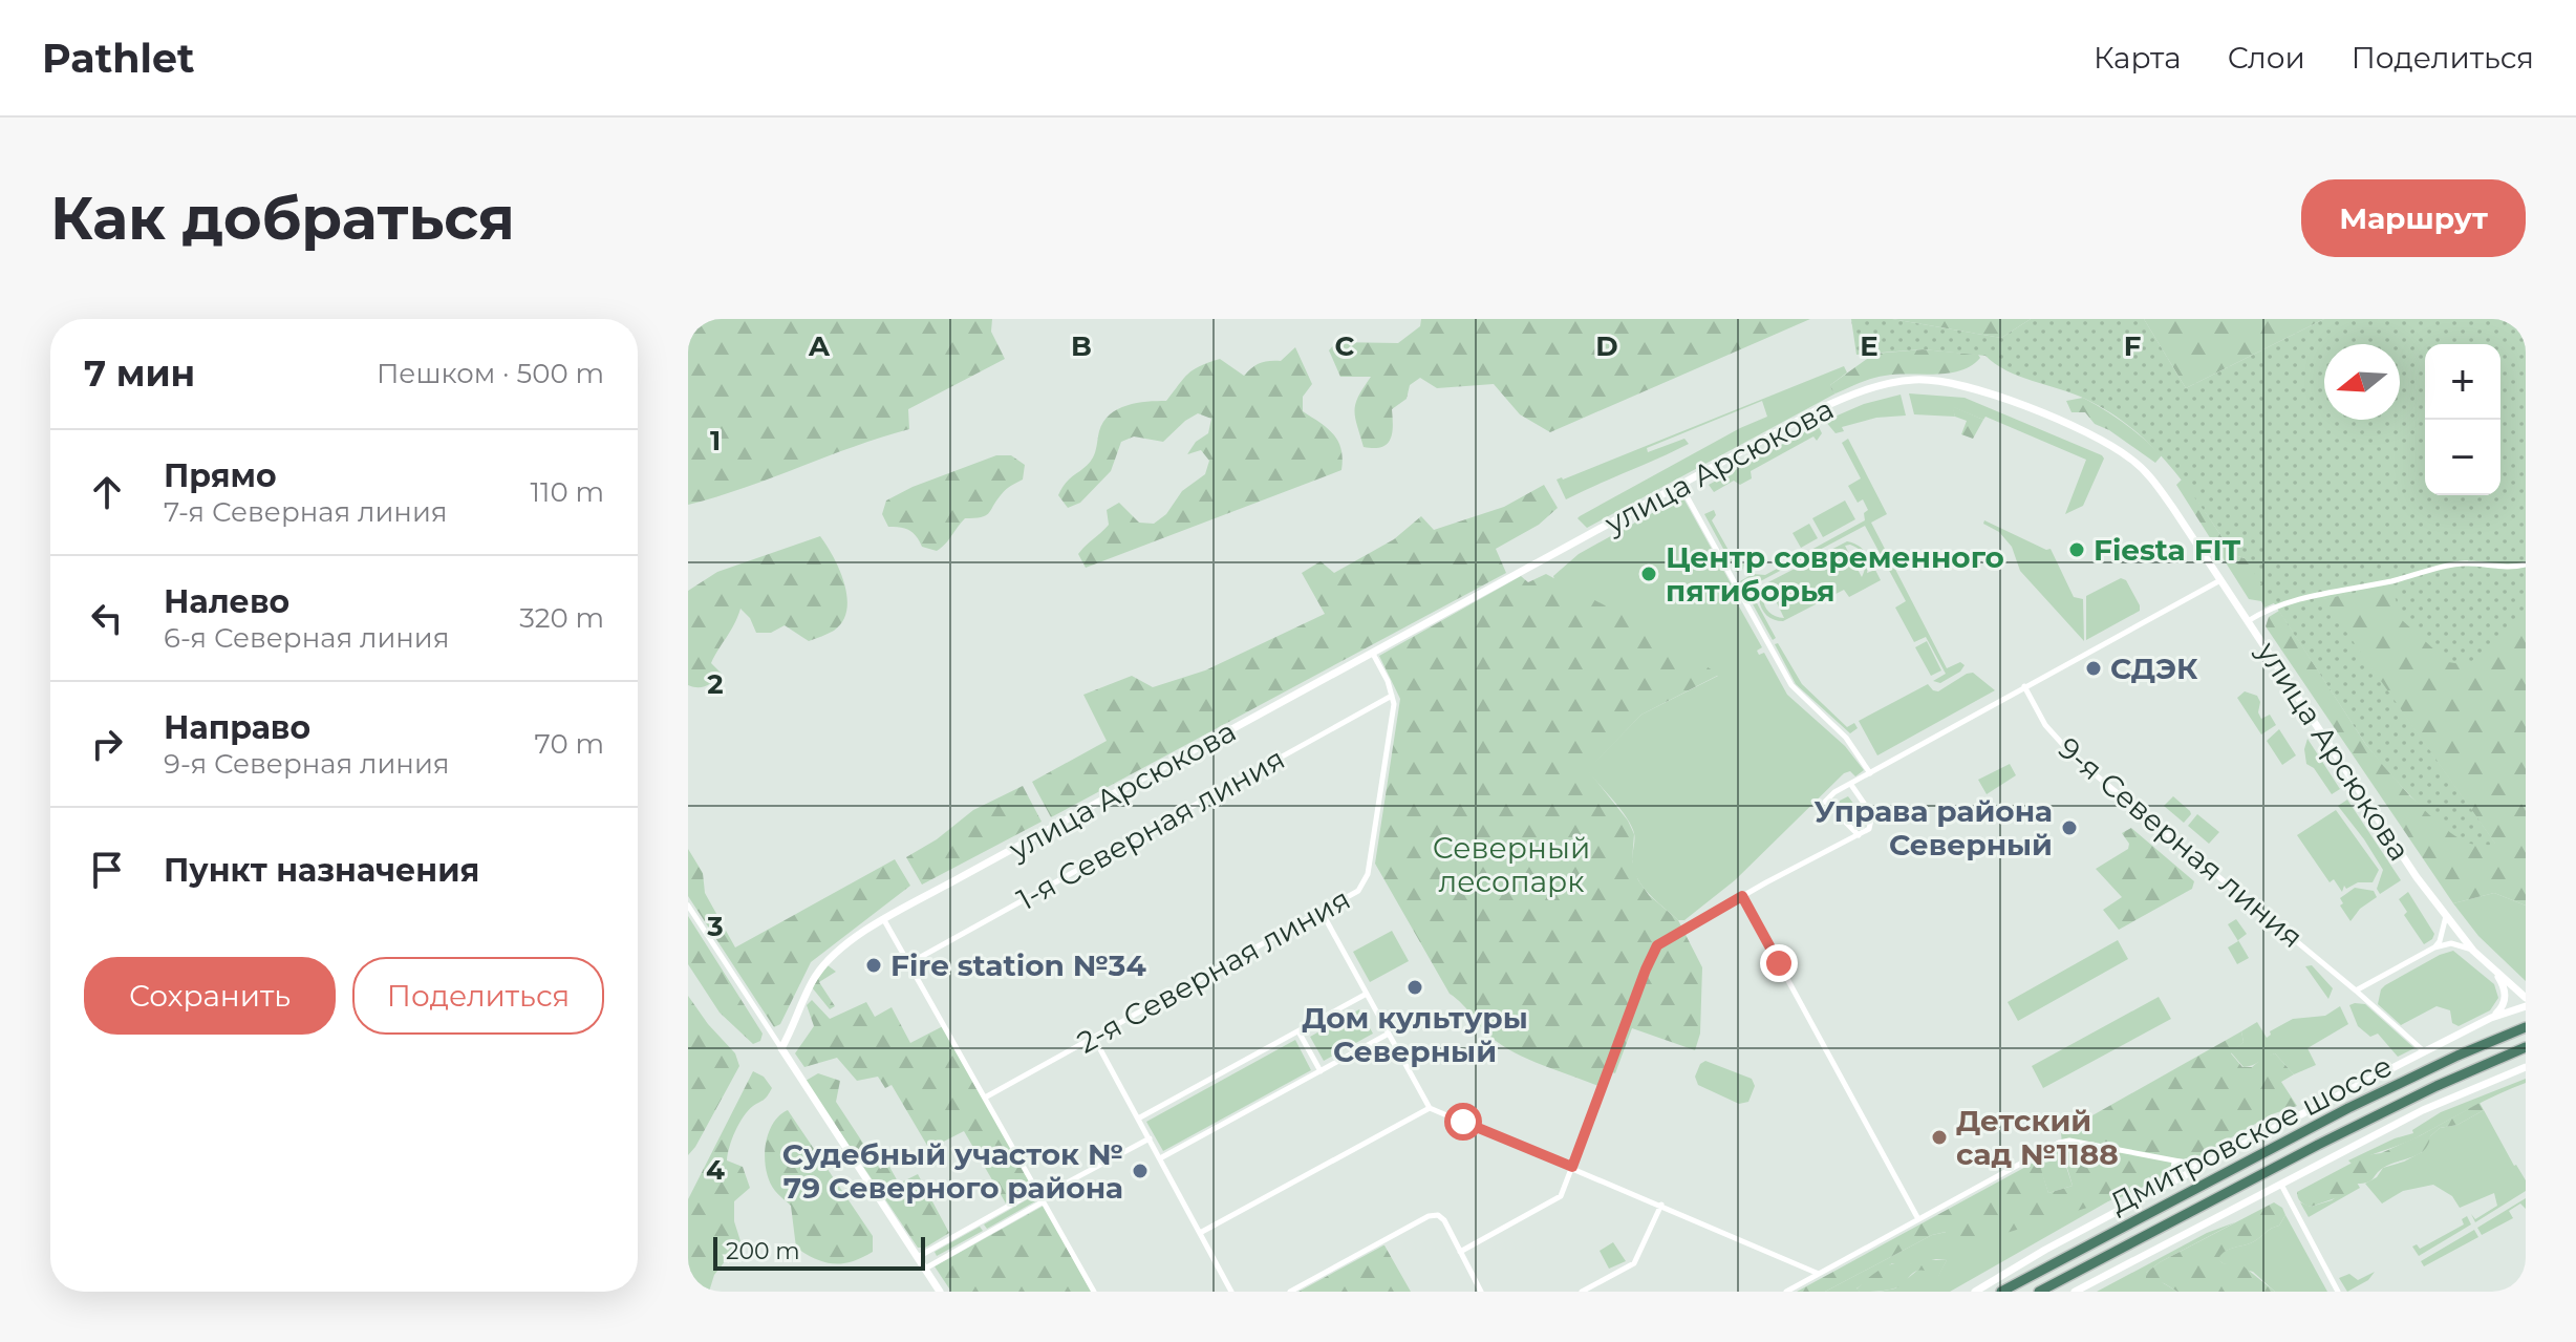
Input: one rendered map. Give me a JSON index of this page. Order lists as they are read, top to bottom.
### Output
{
  "streets": {
    "highway": ["Дмитровское шоссе"],
    "street": [
      "улица Арсюкова",
      "1-я Северная линия",
      "9-я Северная линия",
      "2-я Северная линия"
    ]
  },
  "crossings": [
    ["улица Арсюкова", "2-я Северная линия"],
    ["1-я Северная линия", "2-я Северная линия"]
  ],
  "parks": ["Северный лесопарк"],
  "places": [
    "Fiesta FIT",
    "Центр современного пятиборья",
    "СДЭК",
    "Управа района Северный",
    "Fire station №34",
    "Дом культуры Северный",
    "Детский сад №1188",
    "Судебный участок № 79 Северного района"
  ],
  "scale_bar": "200 m",
  "north": "left",
  "page": {
    "header": "Pathlet",
    "nav": ["Карта", "Слои", "Поделиться"],
    "buttons": [
      "Маршрут",
      ["Сохранить", "Поделиться"]
    ],
    "title": "Как добраться",
    "heading": ["7 мин", "Пешком · 500 m"],
    "map_buttons": ["+", "−"],
    "list": [
      ["Прямо", "7-я Северная линия", "110 m"],
      ["Налево", "6-я Северная линия", "320 m"],
      ["Направо", "9-я Северная линия", "70 m"],
      "Пункт назначения"
    ],
    "scale": "200 m"
  },
  "grid": {
    "columns": [
      "A",
      "B",
      "C",
      "D",
      "E",
      "F"
    ],
    "rows": [
      "1",
      "2",
      "3",
      "4"
    ]
  }
}
